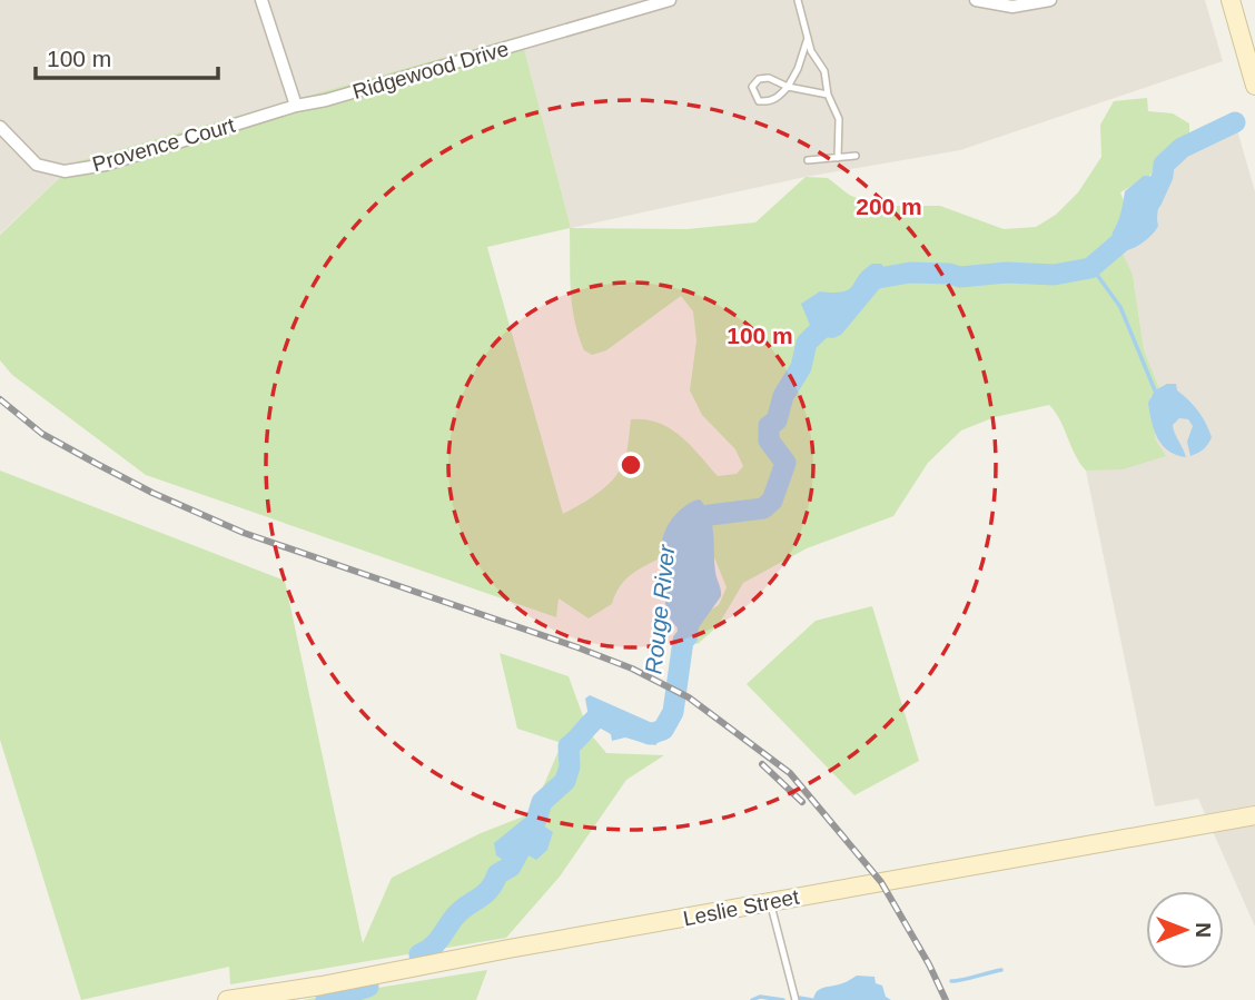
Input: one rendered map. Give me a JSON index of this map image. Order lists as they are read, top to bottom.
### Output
{
  "streets": {
    "street": ["Ridgewood Drive", "Provence Court", "Leslie Street"]
  },
  "crossings": [
    ["Ridgewood Drive", "Provence Court"]
  ],
  "water": ["Rouge River"],
  "scale_bar": "100 m",
  "north": "right",
  "rings": ["200 m", "100 m"]
}
